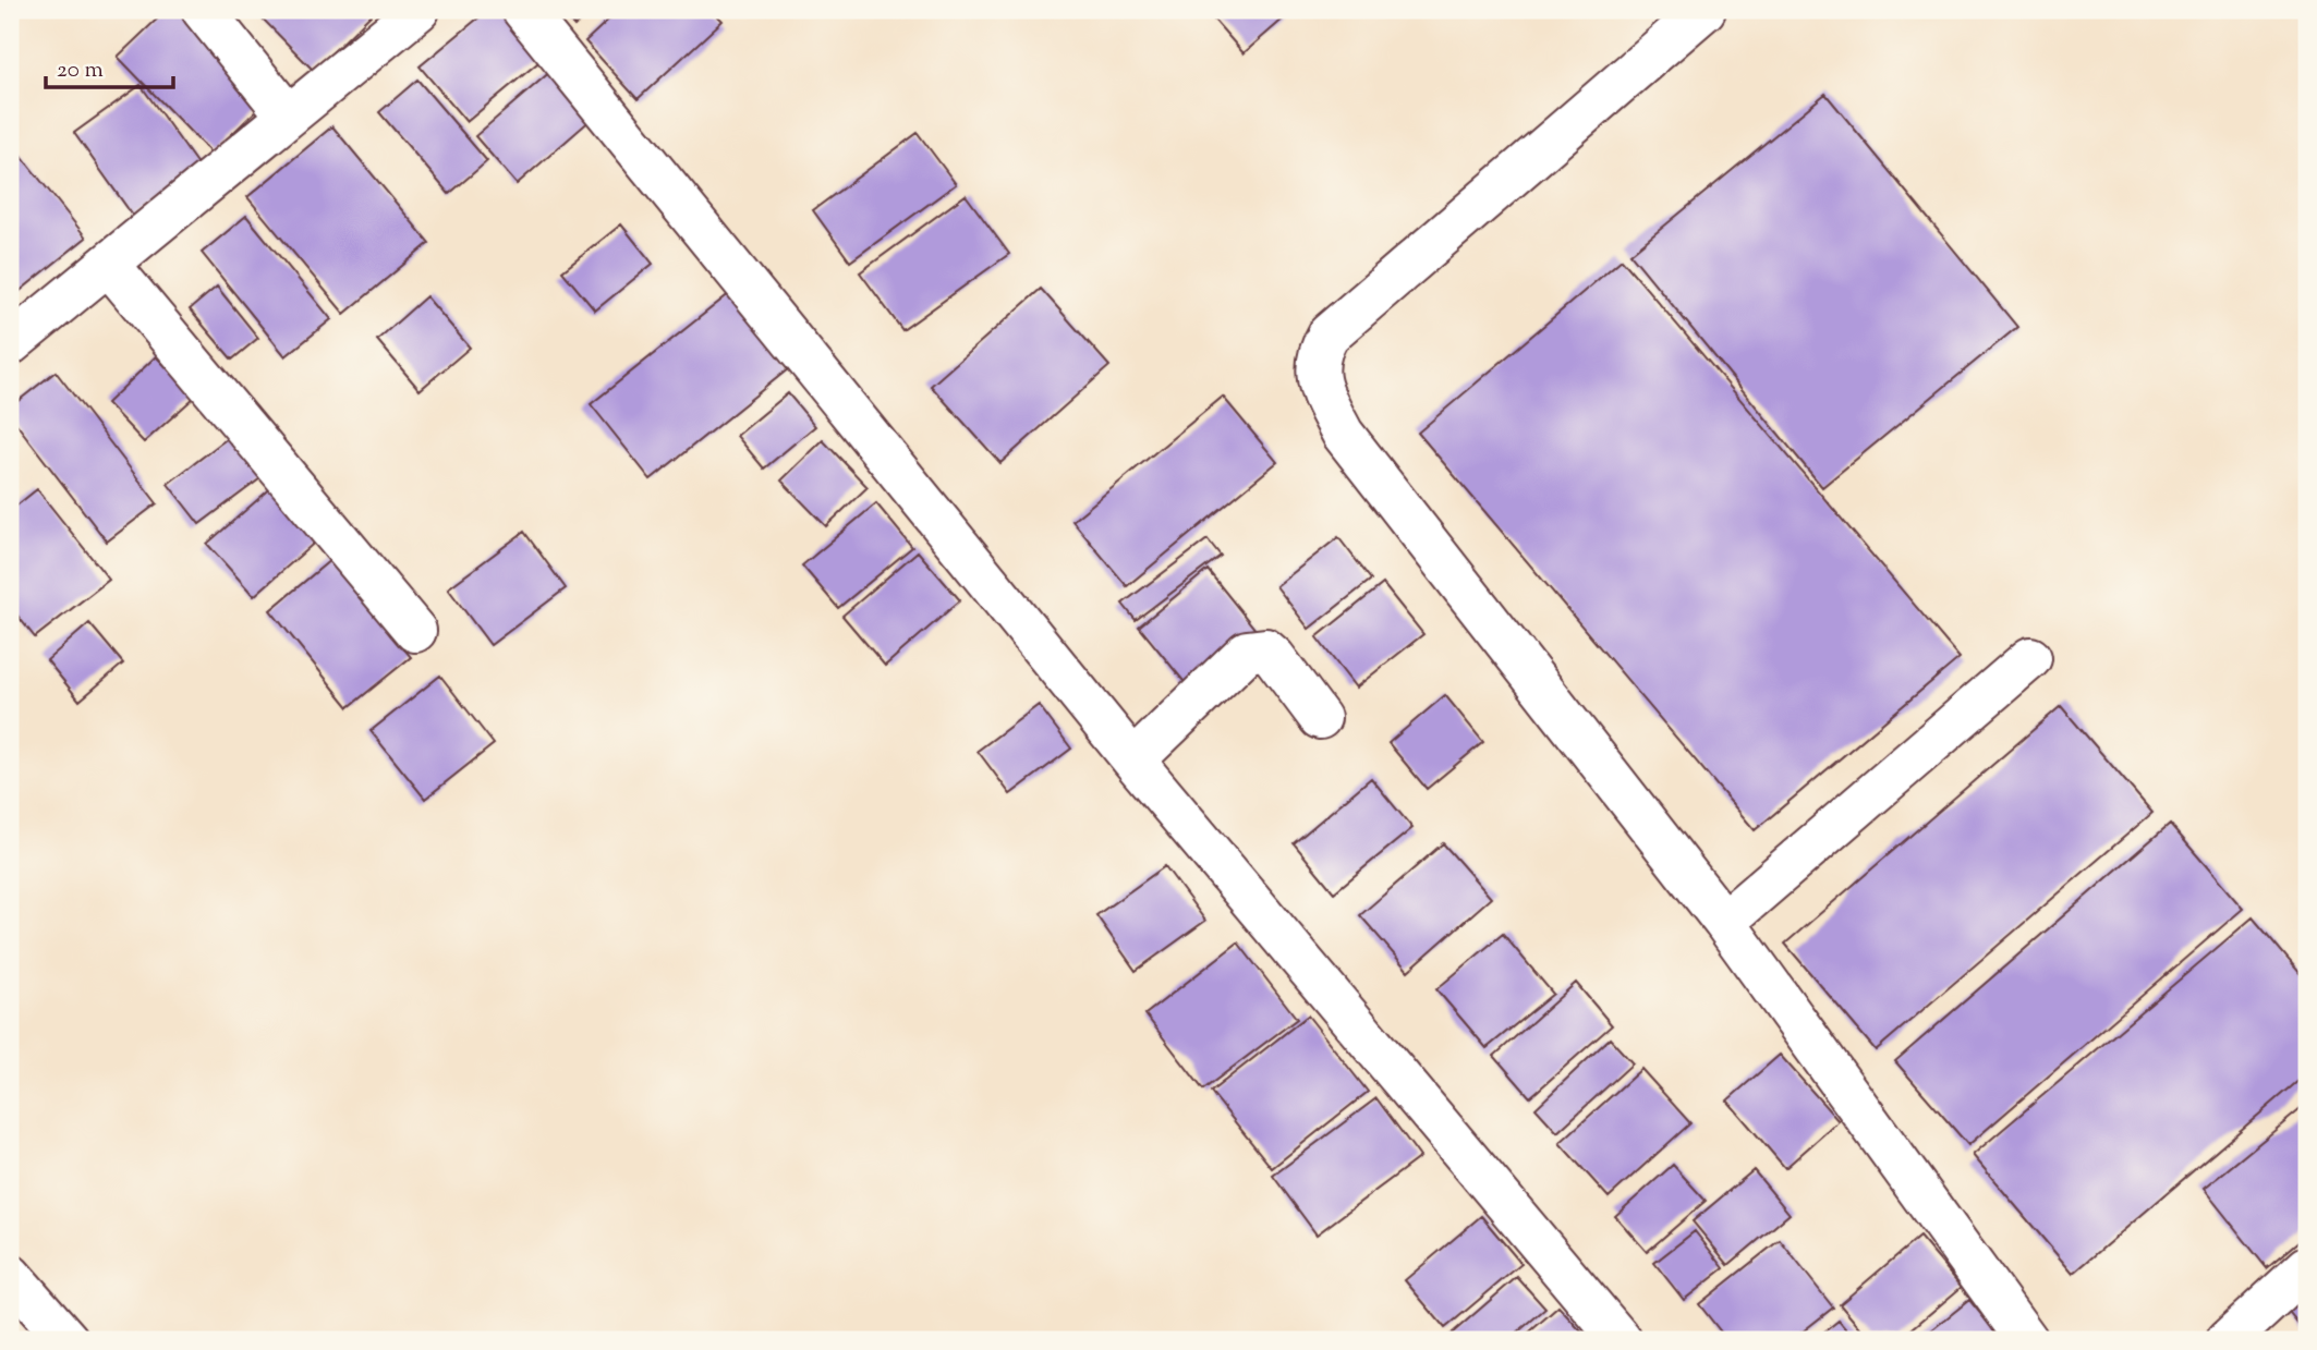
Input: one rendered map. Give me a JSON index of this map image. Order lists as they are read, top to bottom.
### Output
{
  "scale_bar": "20 m"
}
